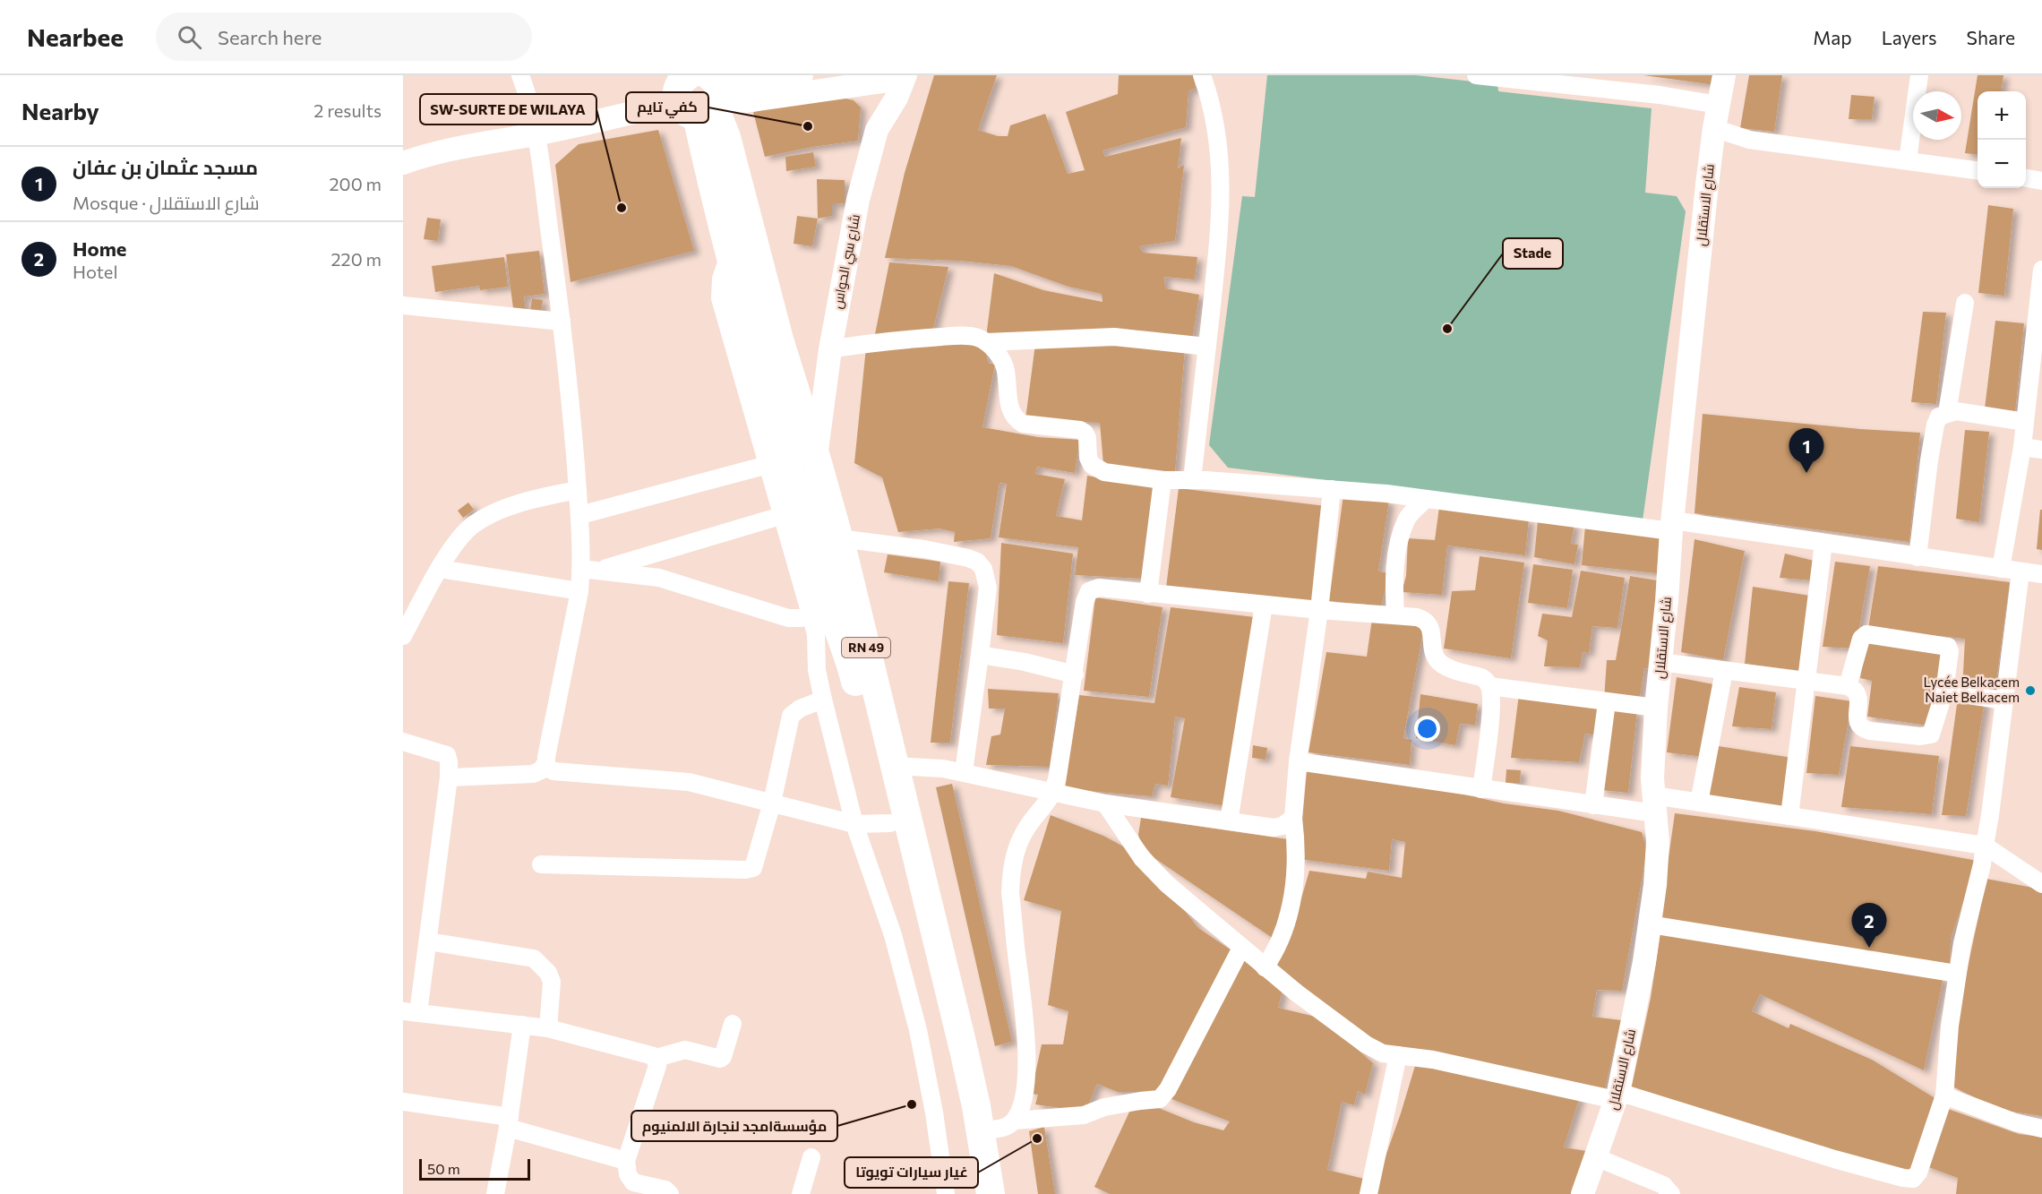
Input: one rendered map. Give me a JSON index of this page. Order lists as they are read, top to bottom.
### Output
{
  "streets": {
    "main road": ["RN 49"],
    "street": ["شارع الاستقلال", "شارع سي الحواس"]
  },
  "crossings": [
    ["شارع سي الحواس", "RN 49"]
  ],
  "places": [
    "كفي تايم",
    "SW-SURTE DE WILAYA",
    "Stade",
    "Lycée Belkacem Naiet Belkacem",
    "مؤسسةامجد لنجارة الالمنيوم",
    "غيار سيارات تويوتا"
  ],
  "scale_bar": "50 m",
  "north": "right",
  "page": {
    "header": "Nearbee",
    "search": "Search here",
    "nav": ["Map", "Layers", "Share"],
    "heading": ["Nearby", "2 results"],
    "map_buttons": ["+", "−"],
    "list": [
      {
        "mark": "1",
        "name": "مسجد عثمان بن عفان",
        "note": "Mosque · شارع الاستقلال",
        "value": "200 m"
      },
      {
        "mark": "2",
        "name": "Home",
        "note": "Hotel",
        "value": "220 m"
      }
    ],
    "pins": ["1", "2"],
    "scale": "50 m"
  }
}
